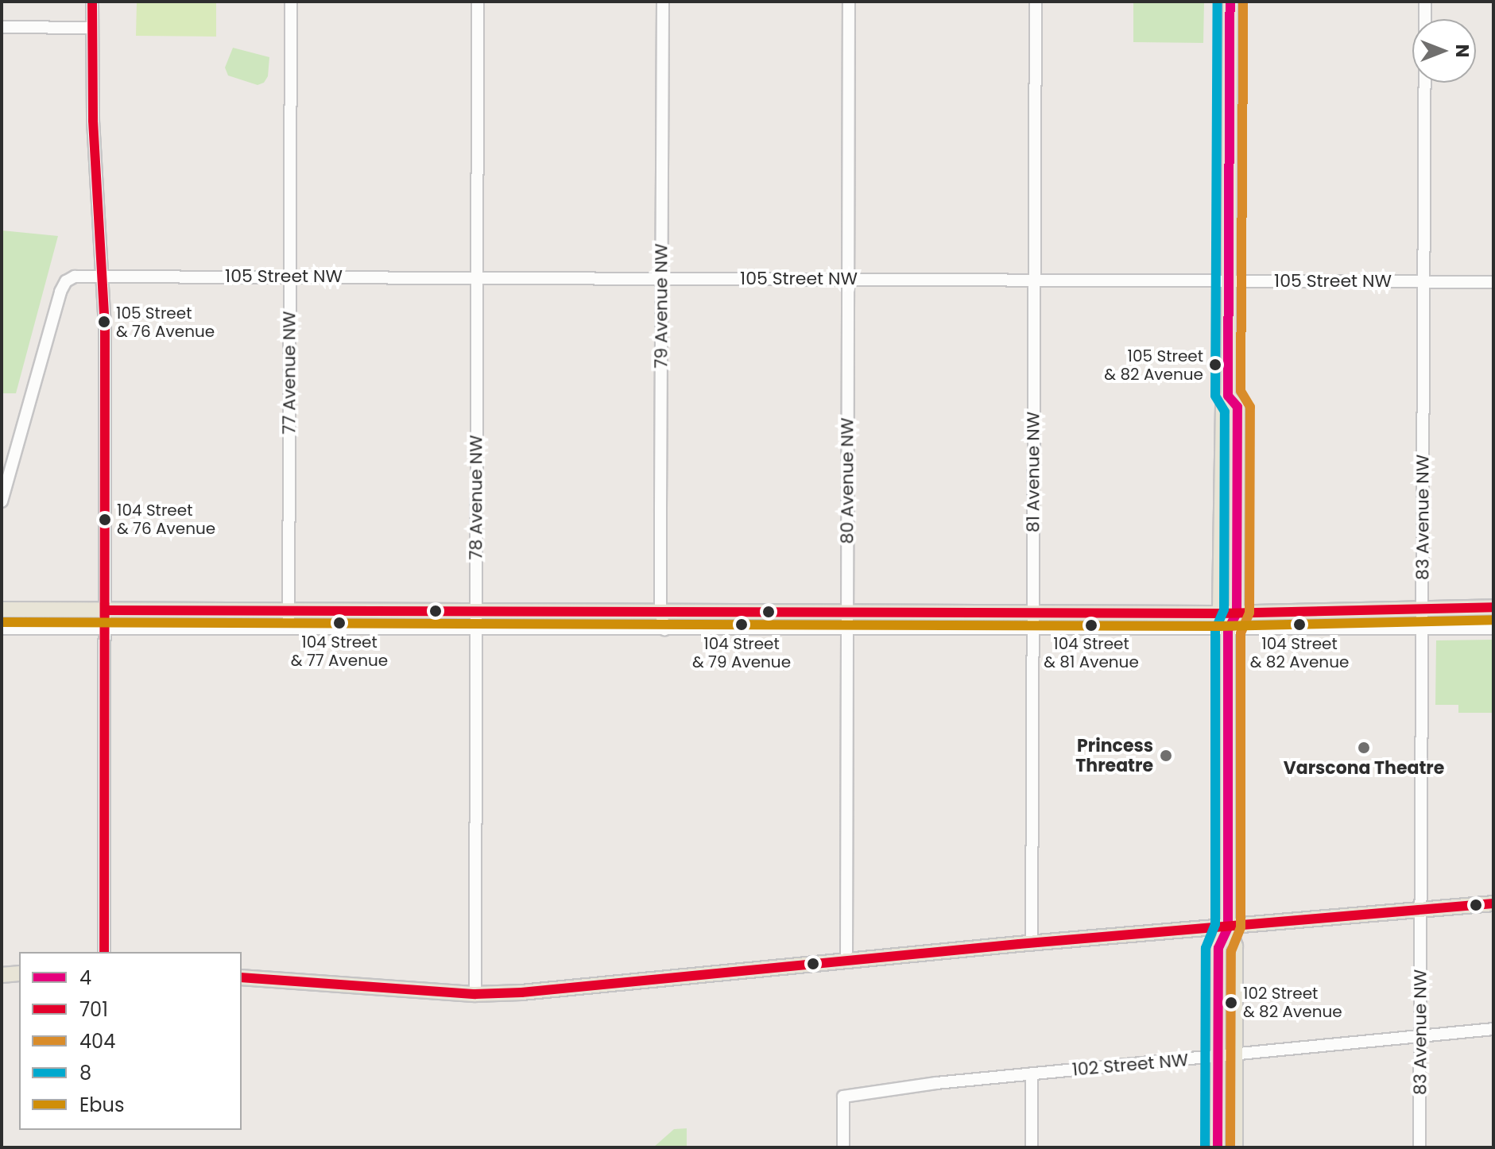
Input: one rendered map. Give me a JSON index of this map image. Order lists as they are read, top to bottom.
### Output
{
  "streets": {
    "street": [
      "105 Street NW",
      "79 Avenue NW",
      "77 Avenue NW",
      "81 Avenue NW",
      "80 Avenue NW",
      "78 Avenue NW",
      "83 Avenue NW",
      "102 Street NW"
    ]
  },
  "crossings": [
    ["105 Street NW", "79 Avenue NW"],
    ["105 Street NW", "77 Avenue NW"],
    ["105 Street NW", "81 Avenue NW"],
    ["105 Street NW", "80 Avenue NW"],
    ["105 Street NW", "78 Avenue NW"],
    ["105 Street NW", "83 Avenue NW"],
    ["83 Avenue NW", "102 Street NW"]
  ],
  "places": [
    "105 Street & 76 Avenue",
    "105 Street & 82 Avenue",
    "104 Street & 76 Avenue",
    "104 Street & 77 Avenue",
    "104 Street & 79 Avenue",
    "104 Street & 82 Avenue",
    "104 Street & 81 Avenue",
    "Varscona Theatre",
    "Princess Threatre",
    "102 Street & 82 Avenue"
  ],
  "lines": [
    "transit line 4",
    "transit line 701",
    "transit line 404",
    "transit line 8",
    "transit line Ebus"
  ],
  "legend": [
    "4",
    "701",
    "404",
    "8",
    "Ebus"
  ],
  "north": "right"
}
